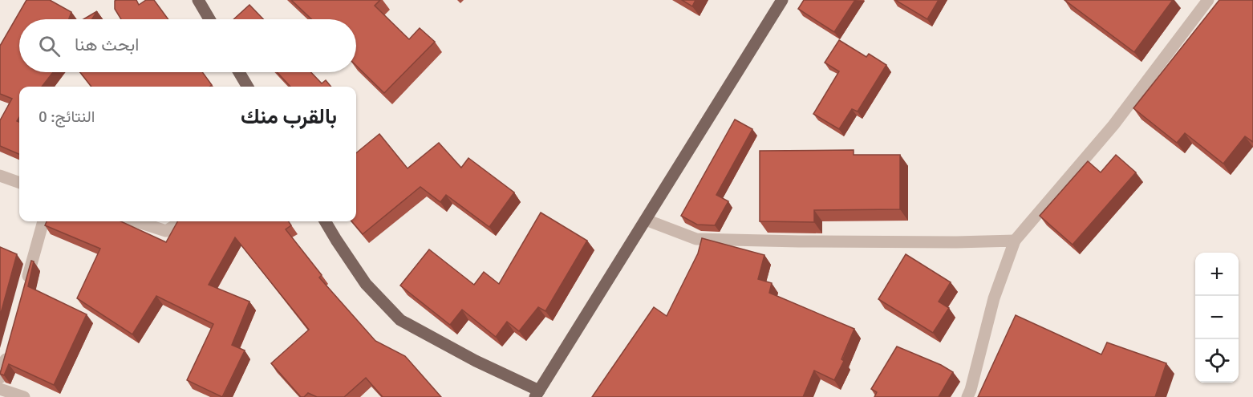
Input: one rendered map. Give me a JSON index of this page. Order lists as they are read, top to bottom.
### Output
{
  "page": {
    "search": "ابحث هنا",
    "heading": ["بالقرب منك", "النتائج: 0"],
    "map_buttons": ["+", "−"]
  }
}
